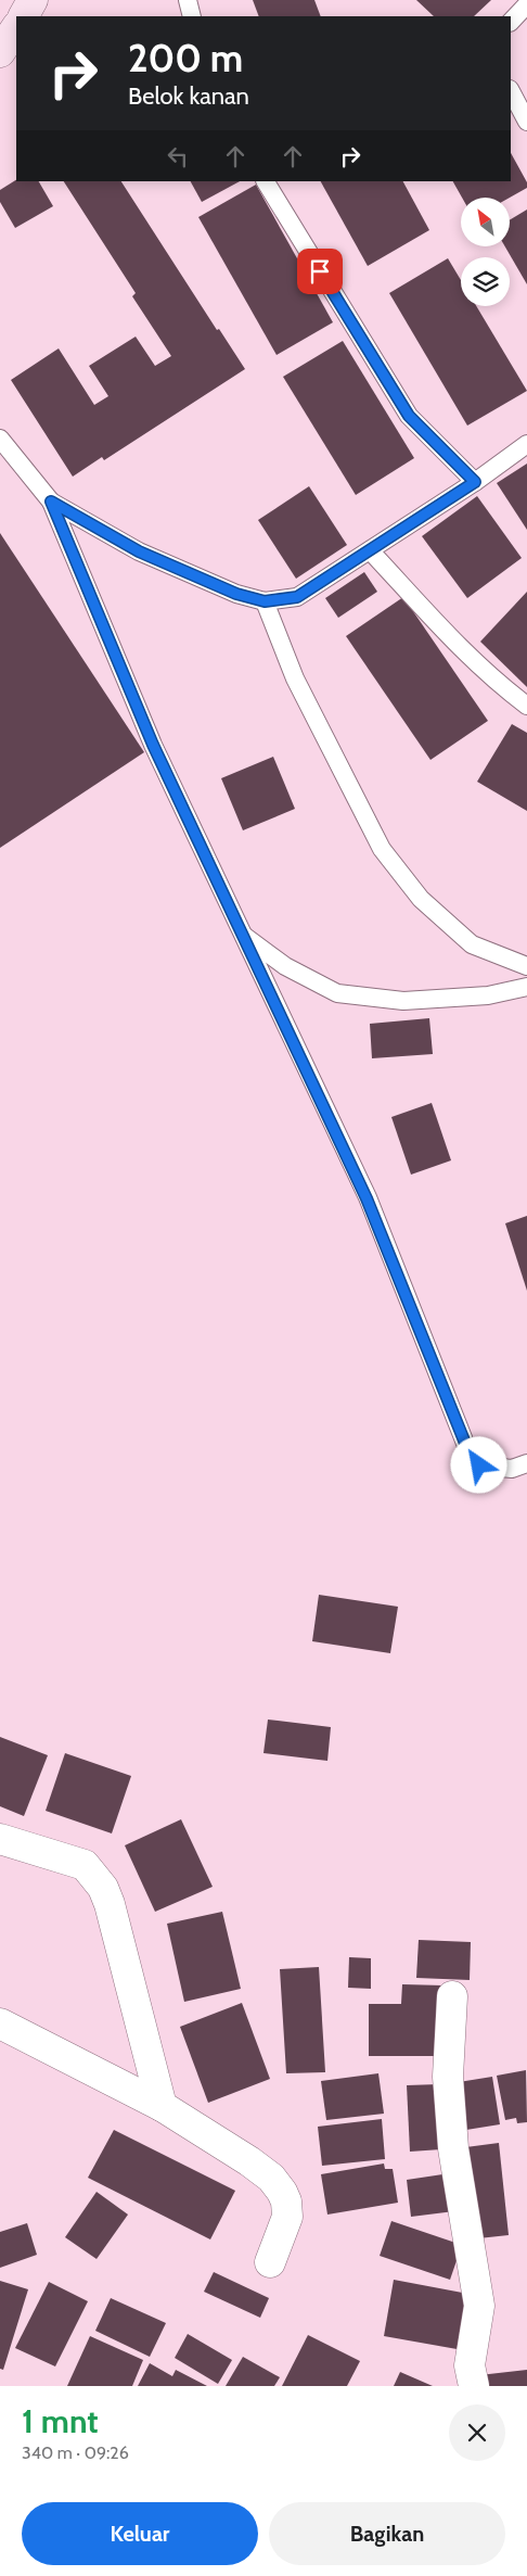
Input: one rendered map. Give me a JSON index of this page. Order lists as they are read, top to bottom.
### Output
{
  "north": "top left",
  "page": {
    "turn": ["200 m", "Belok kanan"],
    "heading": ["1 mnt", "340 m · 09:26"],
    "buttons": ["Keluar", "Bagikan"]
  }
}
